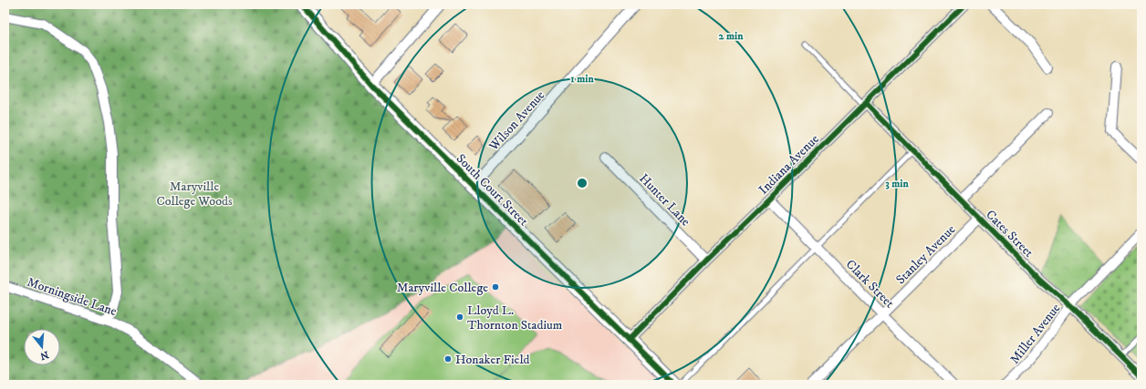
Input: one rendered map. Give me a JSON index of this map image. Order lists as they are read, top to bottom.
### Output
{
  "streets": {
    "street": [
      "Wilson Avenue",
      "Indiana Avenue",
      "South Court Street",
      "Hunter Lane",
      "Cates Street",
      "Stanley Avenue",
      "Clark Street",
      "Morningside Lane",
      "Miller Avenue"
    ]
  },
  "crossings": [
    ["Wilson Avenue", "South Court Street"],
    ["Indiana Avenue", "South Court Street"],
    ["Indiana Avenue", "Hunter Lane"],
    ["Indiana Avenue", "Cates Street"],
    ["Indiana Avenue", "Clark Street"],
    ["Cates Street", "Stanley Avenue"],
    ["Cates Street", "Miller Avenue"],
    ["Stanley Avenue", "Clark Street"]
  ],
  "parks": ["Maryville College Woods"],
  "places": ["Maryville College", "Lloyd L. Thornton Stadium", "Honaker Field"],
  "north": "bottom",
  "rings": ["2 min", "1 min", "3 min"]
}
